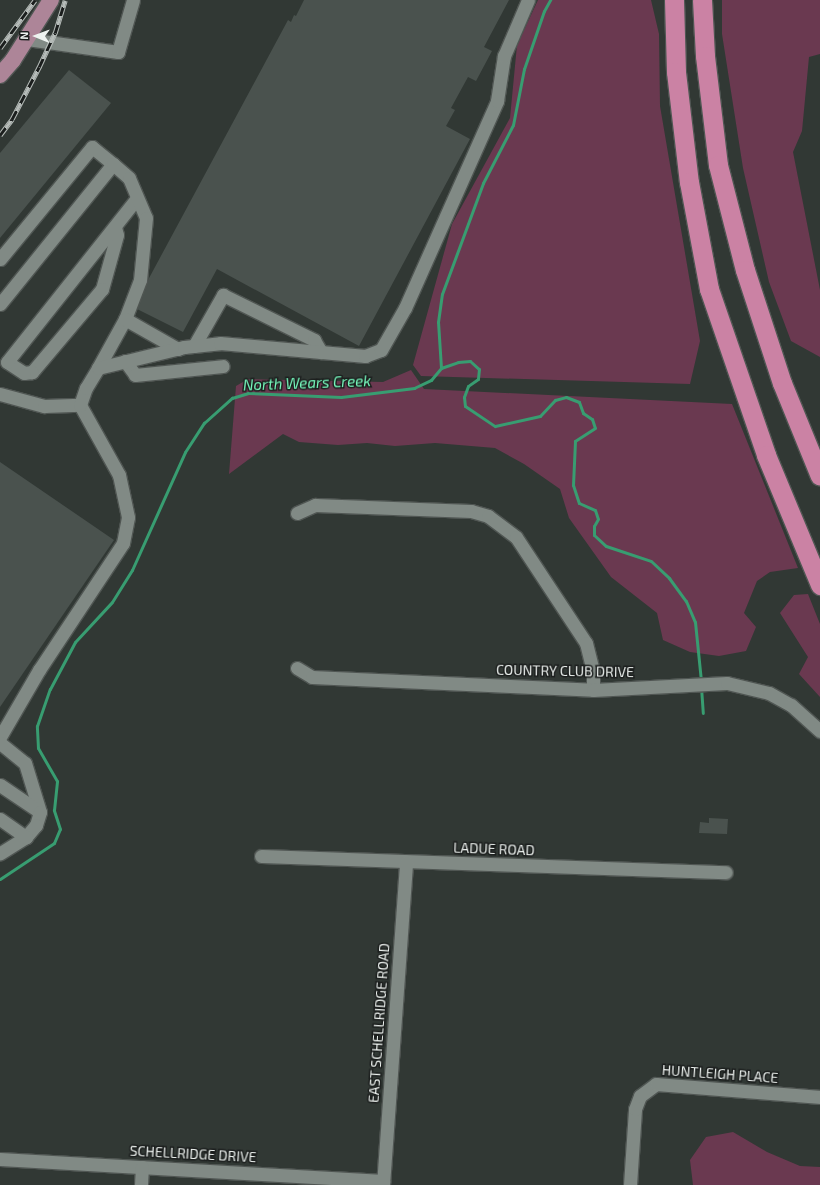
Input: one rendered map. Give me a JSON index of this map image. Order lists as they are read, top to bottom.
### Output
{
  "streets": {
    "street": [
      "COUNTRY CLUB DRIVE",
      "LADUE ROAD",
      "EAST SCHELLRIDGE ROAD",
      "HUNTLEIGH PLACE",
      "SCHELLRIDGE DRIVE"
    ]
  },
  "crossings": [
    ["LADUE ROAD", "EAST SCHELLRIDGE ROAD"],
    ["EAST SCHELLRIDGE ROAD", "SCHELLRIDGE DRIVE"]
  ],
  "water": ["North Wears Creek"],
  "north": "left"
}
